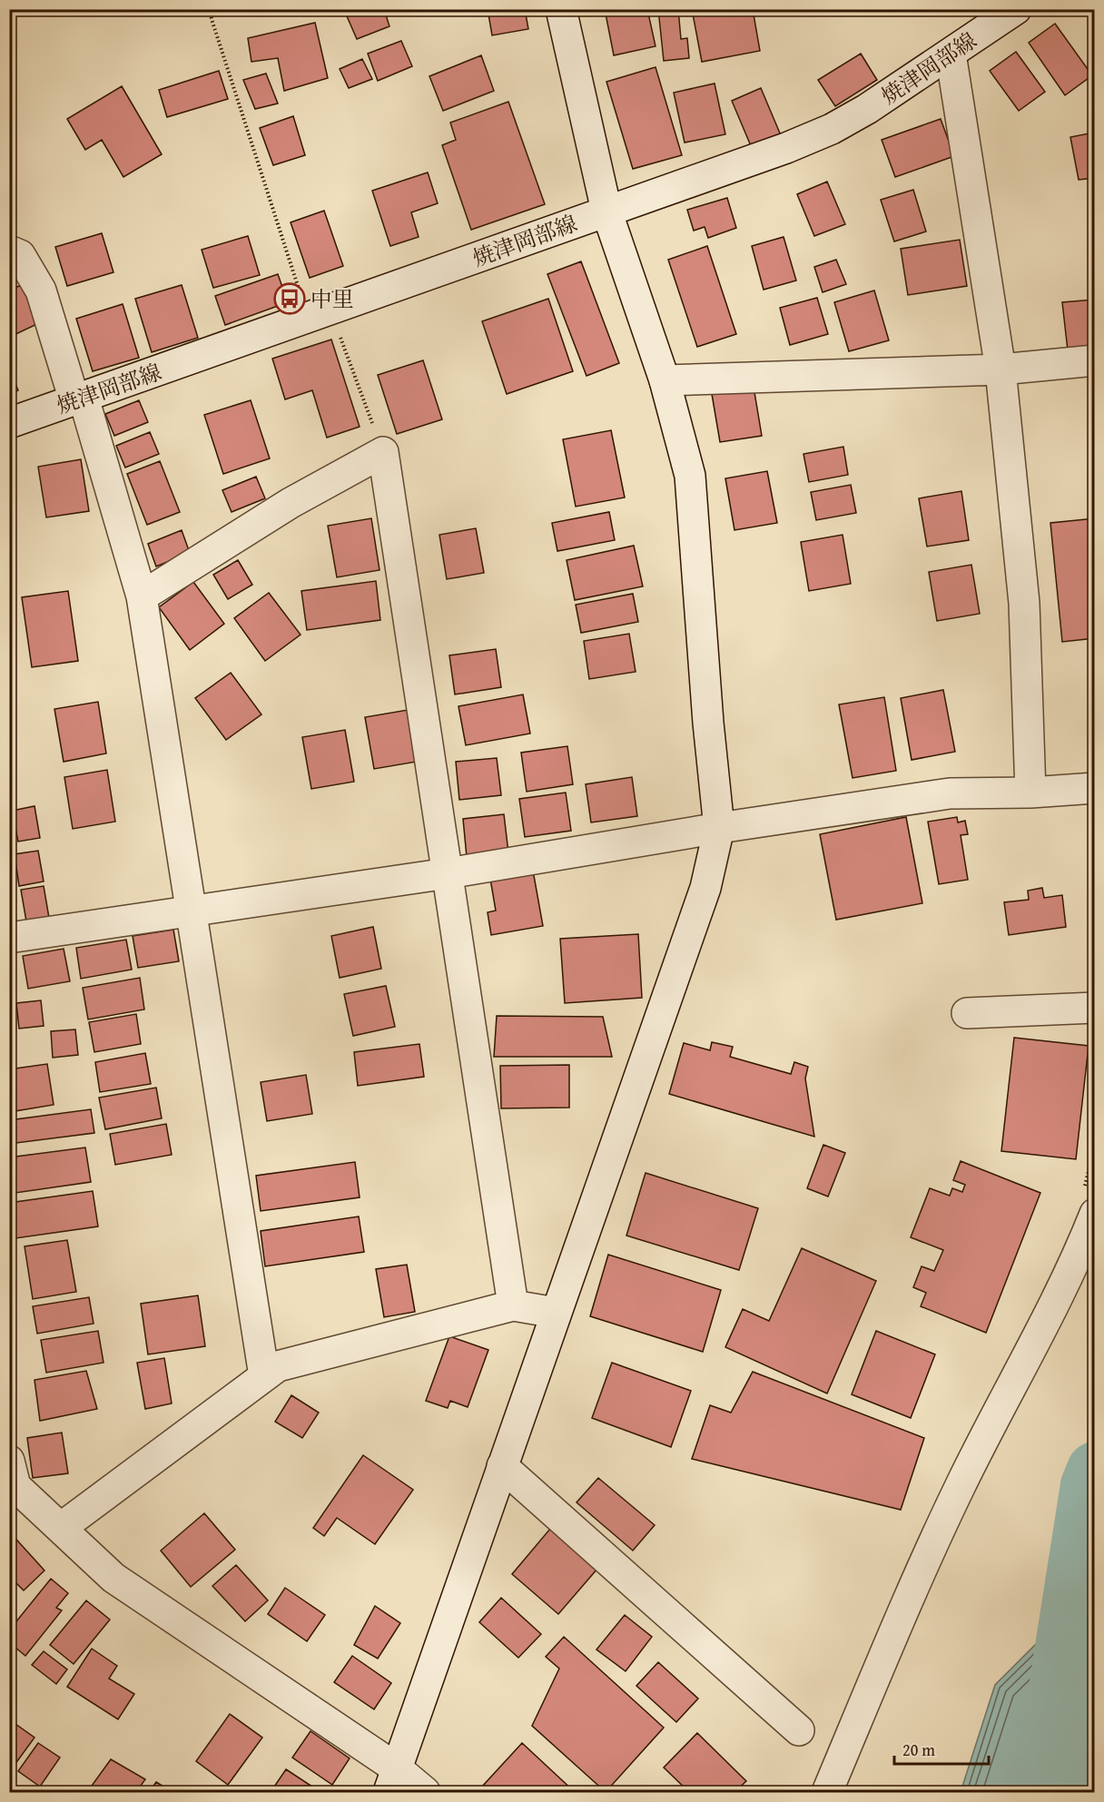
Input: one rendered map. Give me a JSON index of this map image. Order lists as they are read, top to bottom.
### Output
{
  "streets": {
    "street": ["焼津岡部線"]
  },
  "places": {
    "bus stop": ["中里"]
  },
  "scale_bar": "20 m"
}
